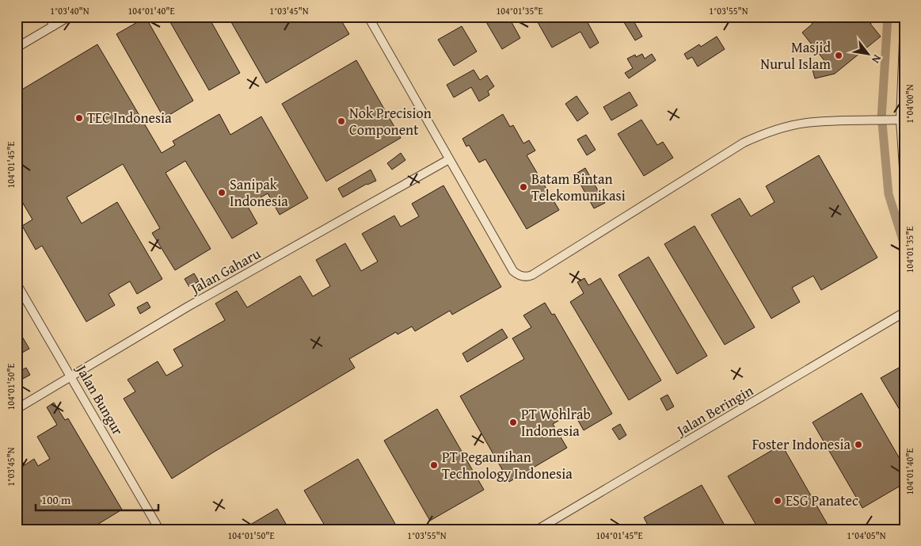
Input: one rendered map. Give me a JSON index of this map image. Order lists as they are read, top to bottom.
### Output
{
  "streets": {
    "street": ["Jalan Gaharu", "Jalan Bungur", "Jalan Beringin"]
  },
  "crossings": [
    ["Jalan Gaharu", "Jalan Bungur"]
  ],
  "places": [
    "Masjid Nurul Islam",
    "TEC Indonesia",
    "Nok Precision Component",
    "Batam Bintan Telekomunikasi",
    "Sanipak Indonesia",
    "PT Wohlrab Indonesia",
    "Foster Indonesia",
    "PT Pegaunihan Technology Indonesia",
    "ESG Panatec"
  ],
  "scale_bar": "100 m",
  "north": "bottom right",
  "coordinates": [
    "1°03'40\"N",
    "104°01'40\"E",
    "1°03'45\"N",
    "104°01'35\"E",
    "1°03'55\"N",
    "1°04'00\"N",
    "104°01'45\"E",
    "104°01'50\"E",
    "1°04'05\"N"
  ]
}
